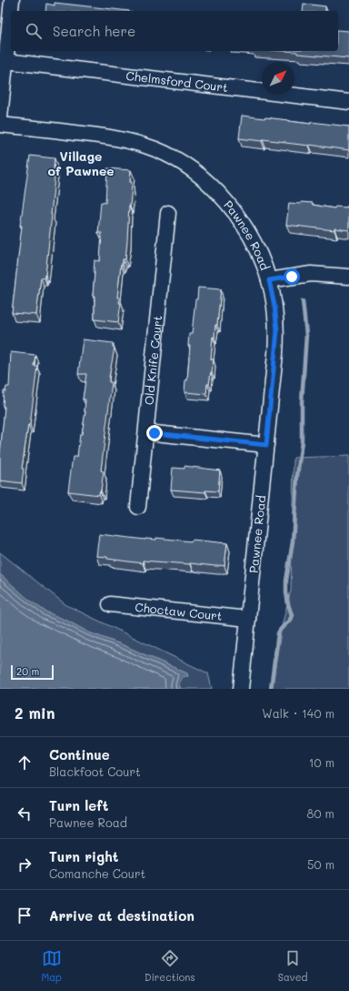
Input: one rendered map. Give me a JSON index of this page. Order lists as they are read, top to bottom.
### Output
{
  "streets": {
    "street": [
      "Chelmsford Court",
      "Pawnee Road",
      "Old Knife Court",
      "Choctaw Court"
    ]
  },
  "crossings": [
    ["Pawnee Road", "Choctaw Court"]
  ],
  "districts": ["Village of Pawnee"],
  "scale_bar": "20 m",
  "north": "top right",
  "page": {
    "search": "Search here",
    "scale": "20 m",
    "heading": ["2 min", "Walk · 140 m"],
    "list": [
      ["Continue", "Blackfoot Court", "10 m"],
      ["Turn left", "Pawnee Road", "80 m"],
      ["Turn right", "Comanche Court", "50 m"],
      "Arrive at destination"
    ],
    "nav": ["Map", "Directions", "Saved"]
  }
}
